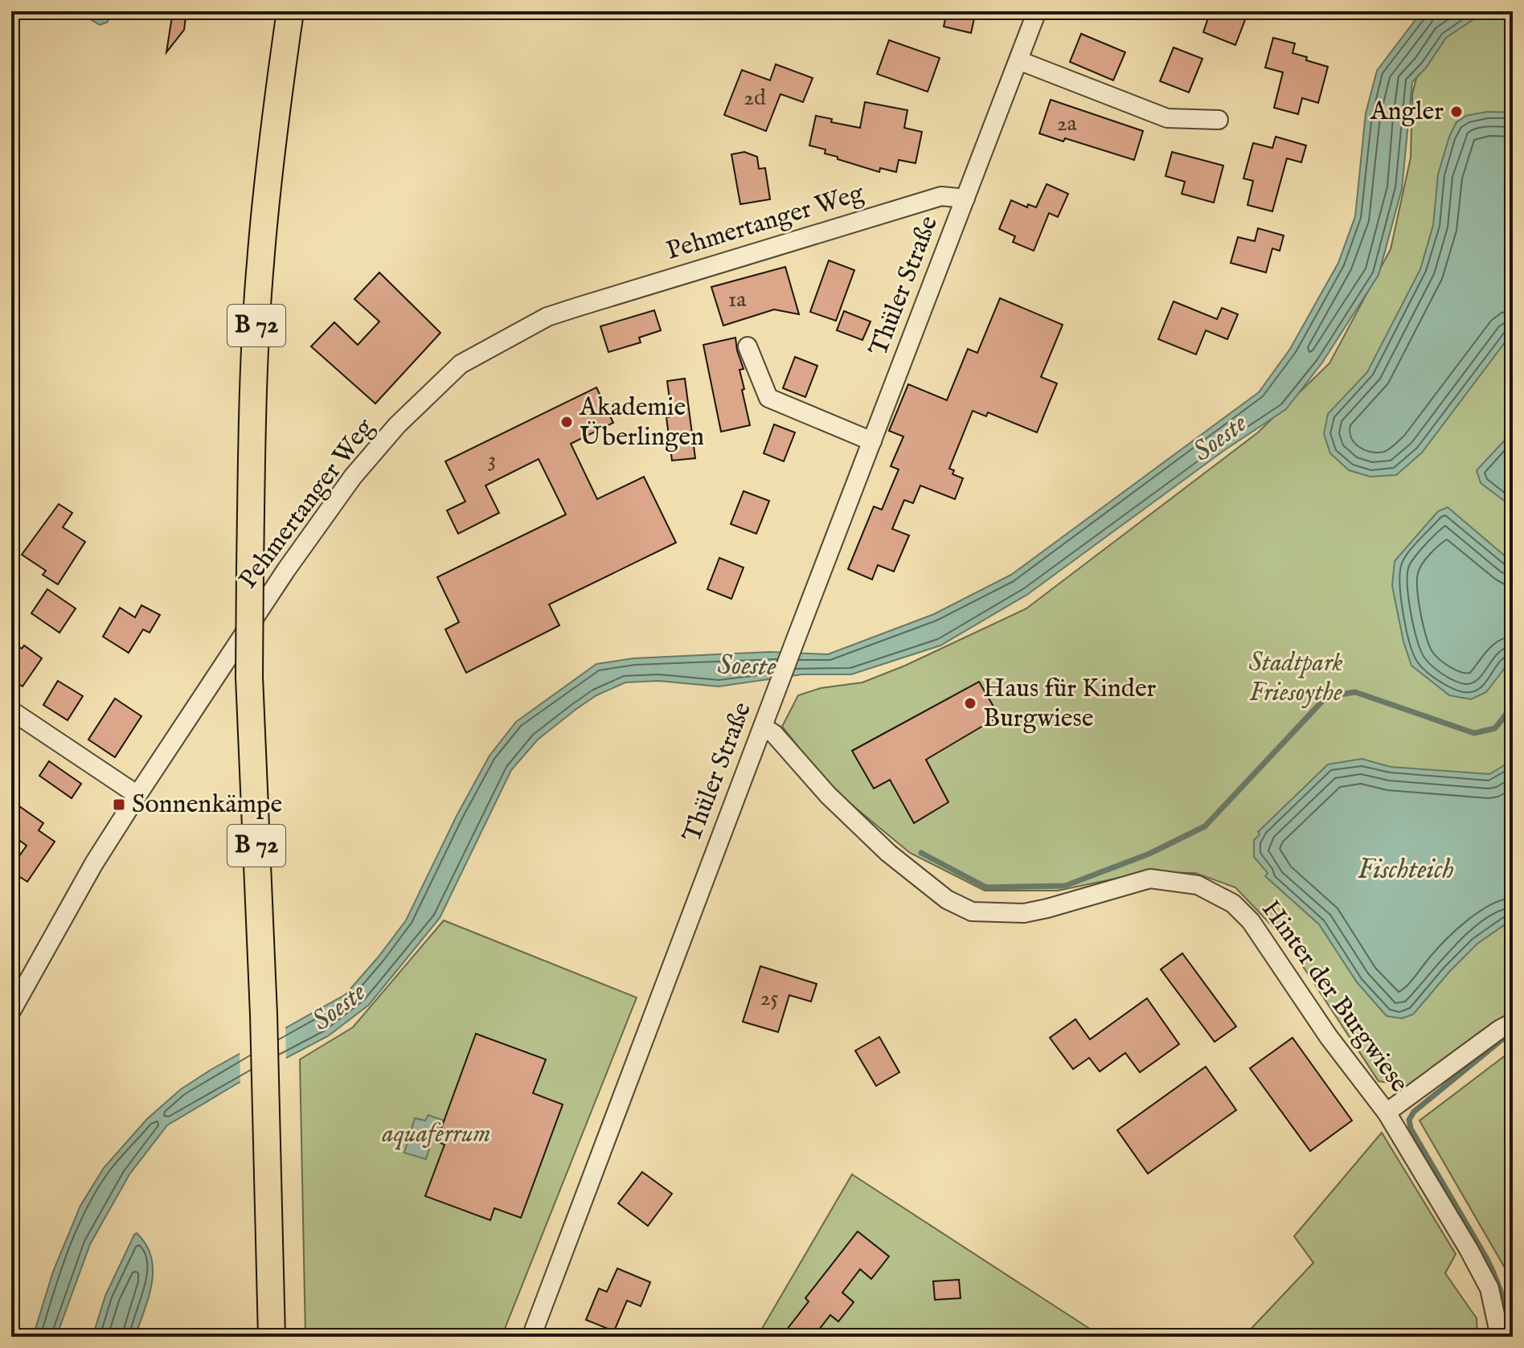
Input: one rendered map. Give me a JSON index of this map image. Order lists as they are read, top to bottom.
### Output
{
  "streets": {
    "highway": ["B 72"],
    "street": ["Pehmertanger Weg", "Thüler Straße", "Hinter der Burgwiese"]
  },
  "crossings": [
    ["Pehmertanger Weg", "Thüler Straße"],
    ["Thüler Straße", "Hinter der Burgwiese"]
  ],
  "water": ["Soeste", "Fischteich"],
  "parks": ["Stadtpark Friesoythe", "aquaferrum"],
  "places": {
    "other": ["Angler", "Akademie Überlingen", "Haus für Kinder Burgwiese"],
    "transit": ["Sonnenkämpe"]
  },
  "house_numbers": [
    "2d",
    "2a",
    "1a",
    "3",
    "25"
  ]
}
